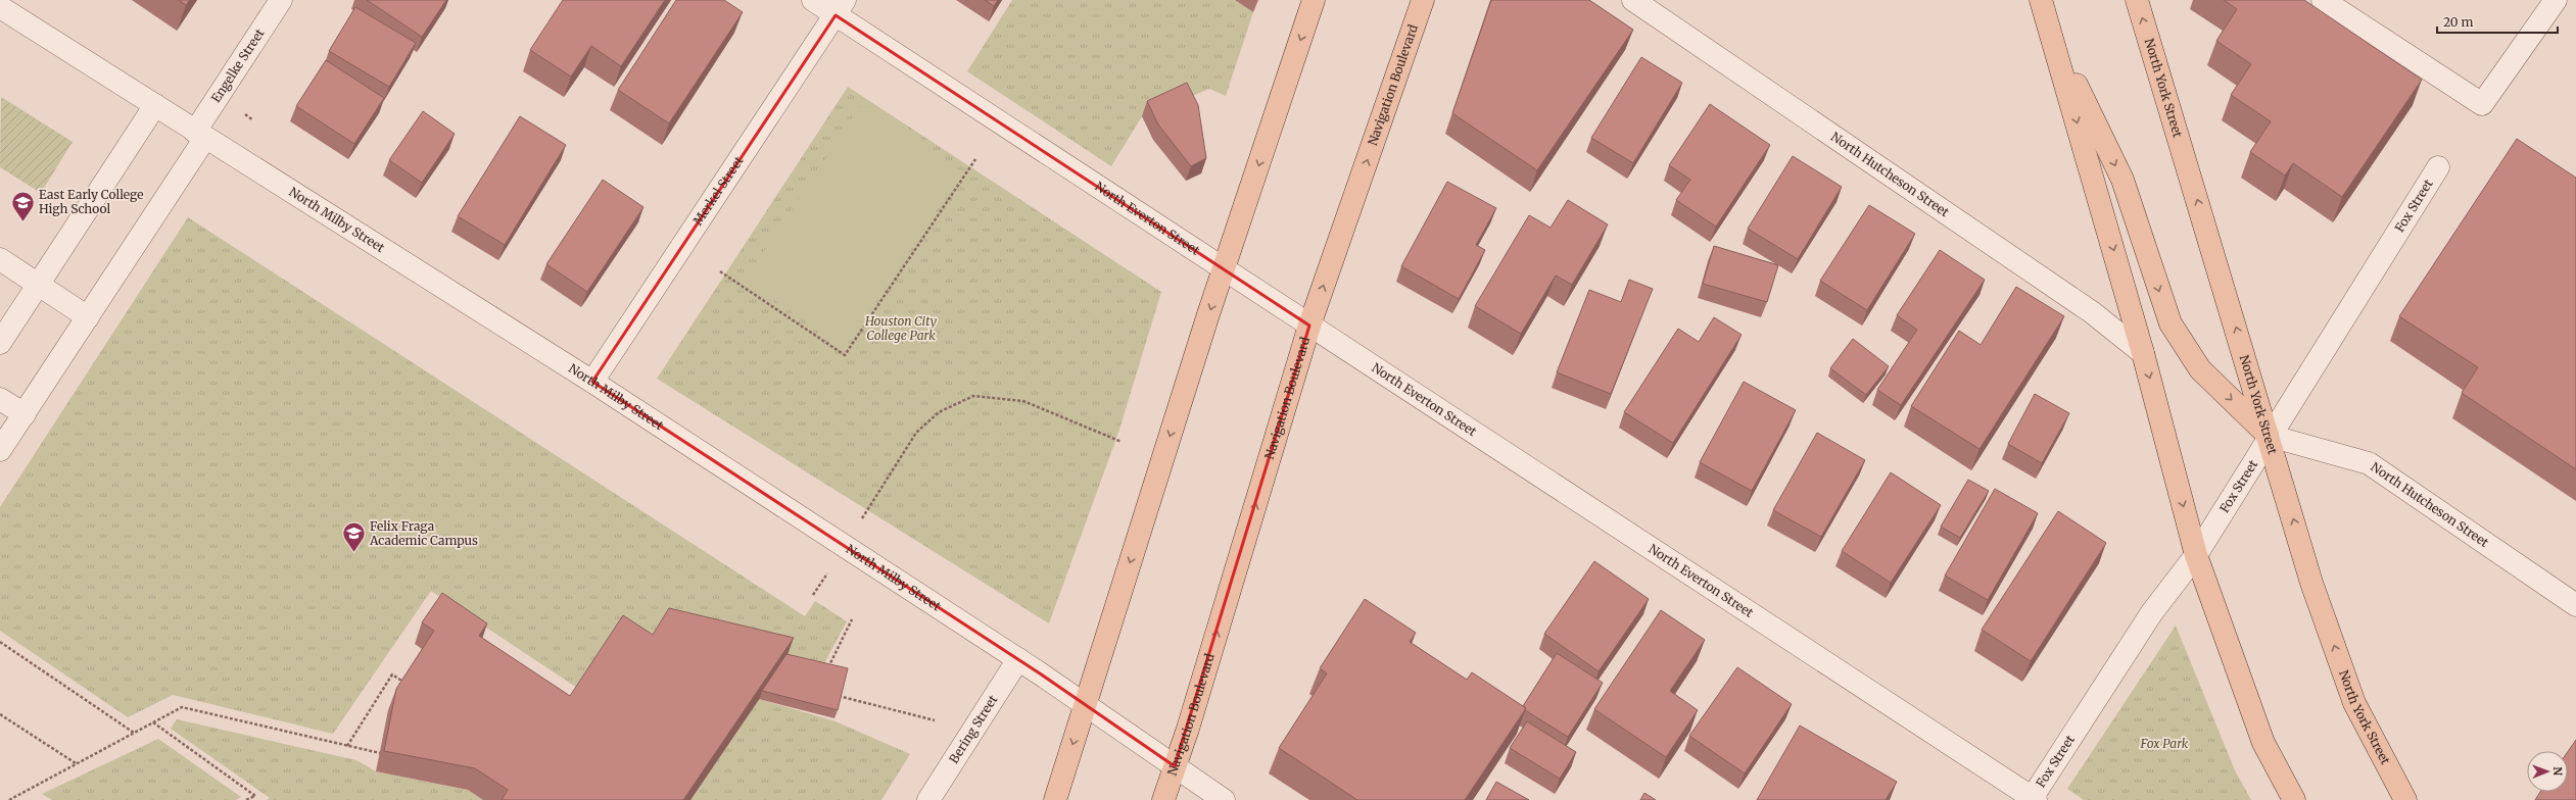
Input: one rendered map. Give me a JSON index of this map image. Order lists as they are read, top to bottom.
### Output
{
  "streets": {
    "main road": ["Navigation Boulevard", "North York Street"],
    "street": [
      "Engelke Street",
      "North Hutcheson Street",
      "Merkel Street",
      "Fox Street",
      "North Everton Street",
      "North Milby Street",
      "Bering Street"
    ]
  },
  "crossings": [
    ["Engelke Street", "North Milby Street"],
    ["Navigation Boulevard", "North Everton Street"],
    ["Navigation Boulevard", "North Milby Street"],
    ["North York Street", "North Hutcheson Street"],
    ["North York Street", "Fox Street"],
    ["North Hutcheson Street", "Fox Street"],
    ["Merkel Street", "North Everton Street"],
    ["Merkel Street", "North Milby Street"],
    ["Fox Street", "North Everton Street"],
    ["North Milby Street", "Bering Street"]
  ],
  "parks": ["Houston City College Park", "Fox Park"],
  "places": {
    "school or university": ["East Early College High School", "Felix Fraga Academic Campus"]
  },
  "scale_bar": "20 m",
  "north": "right"
}
